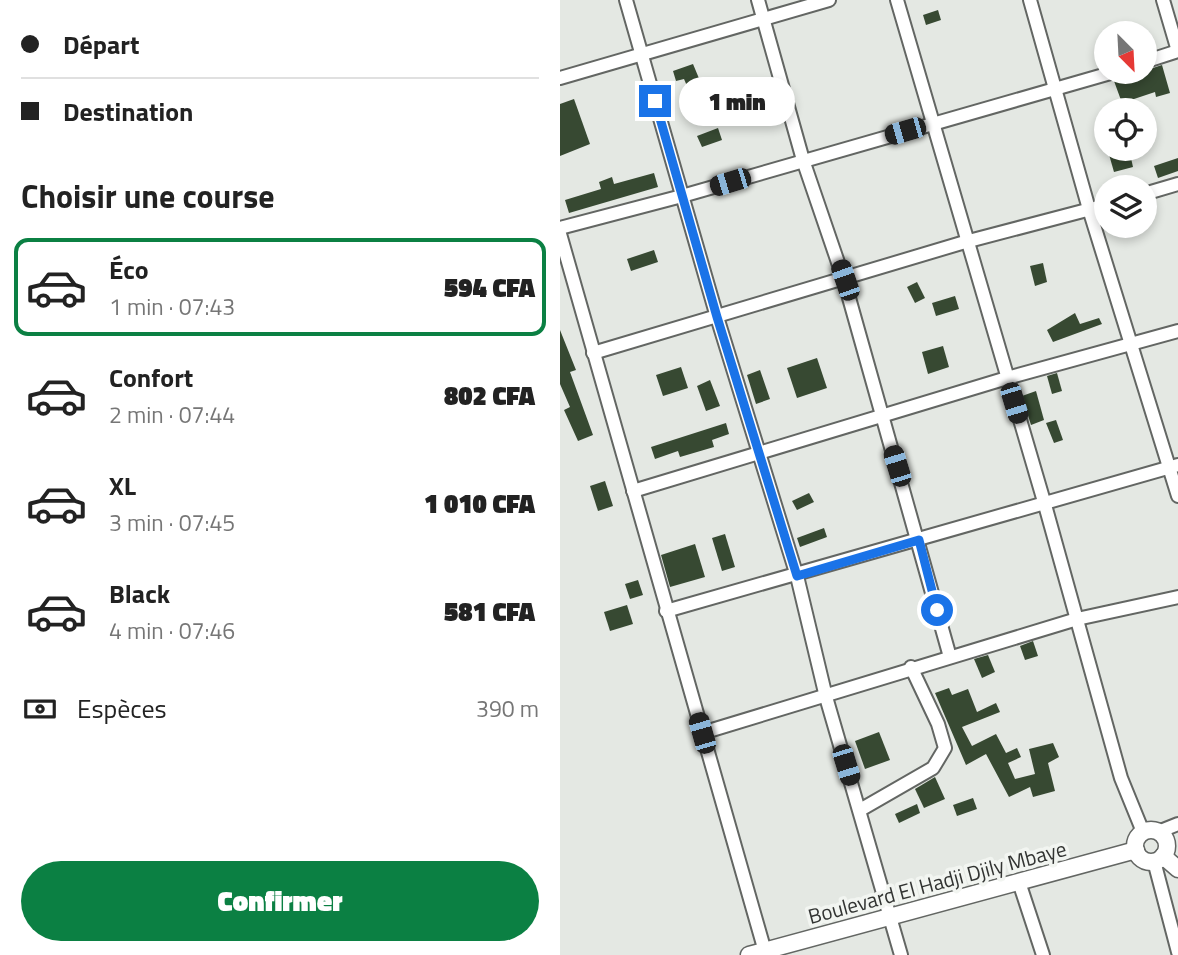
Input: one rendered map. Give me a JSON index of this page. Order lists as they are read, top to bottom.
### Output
{
  "streets": {
    "main road": ["Boulevard El Hadji Djily Mbaye"]
  },
  "north": "bottom right",
  "page": {
    "banner": ["Départ", "Destination"],
    "bubble": "1 min",
    "heading": "Choisir une course",
    "list": [
      {
        "name": "Éco",
        "note": "1 min · 07:43",
        "value": "594 CFA"
      },
      {
        "name": "Confort",
        "note": "2 min · 07:44",
        "value": "802 CFA"
      },
      {
        "name": "XL",
        "note": "3 min · 07:45",
        "value": "1 010 CFA"
      },
      {
        "name": "Black",
        "note": "4 min · 07:46",
        "value": "581 CFA"
      }
    ],
    "pay": ["Espèces", "390 m"],
    "buttons": "Confirmer"
  }
}
